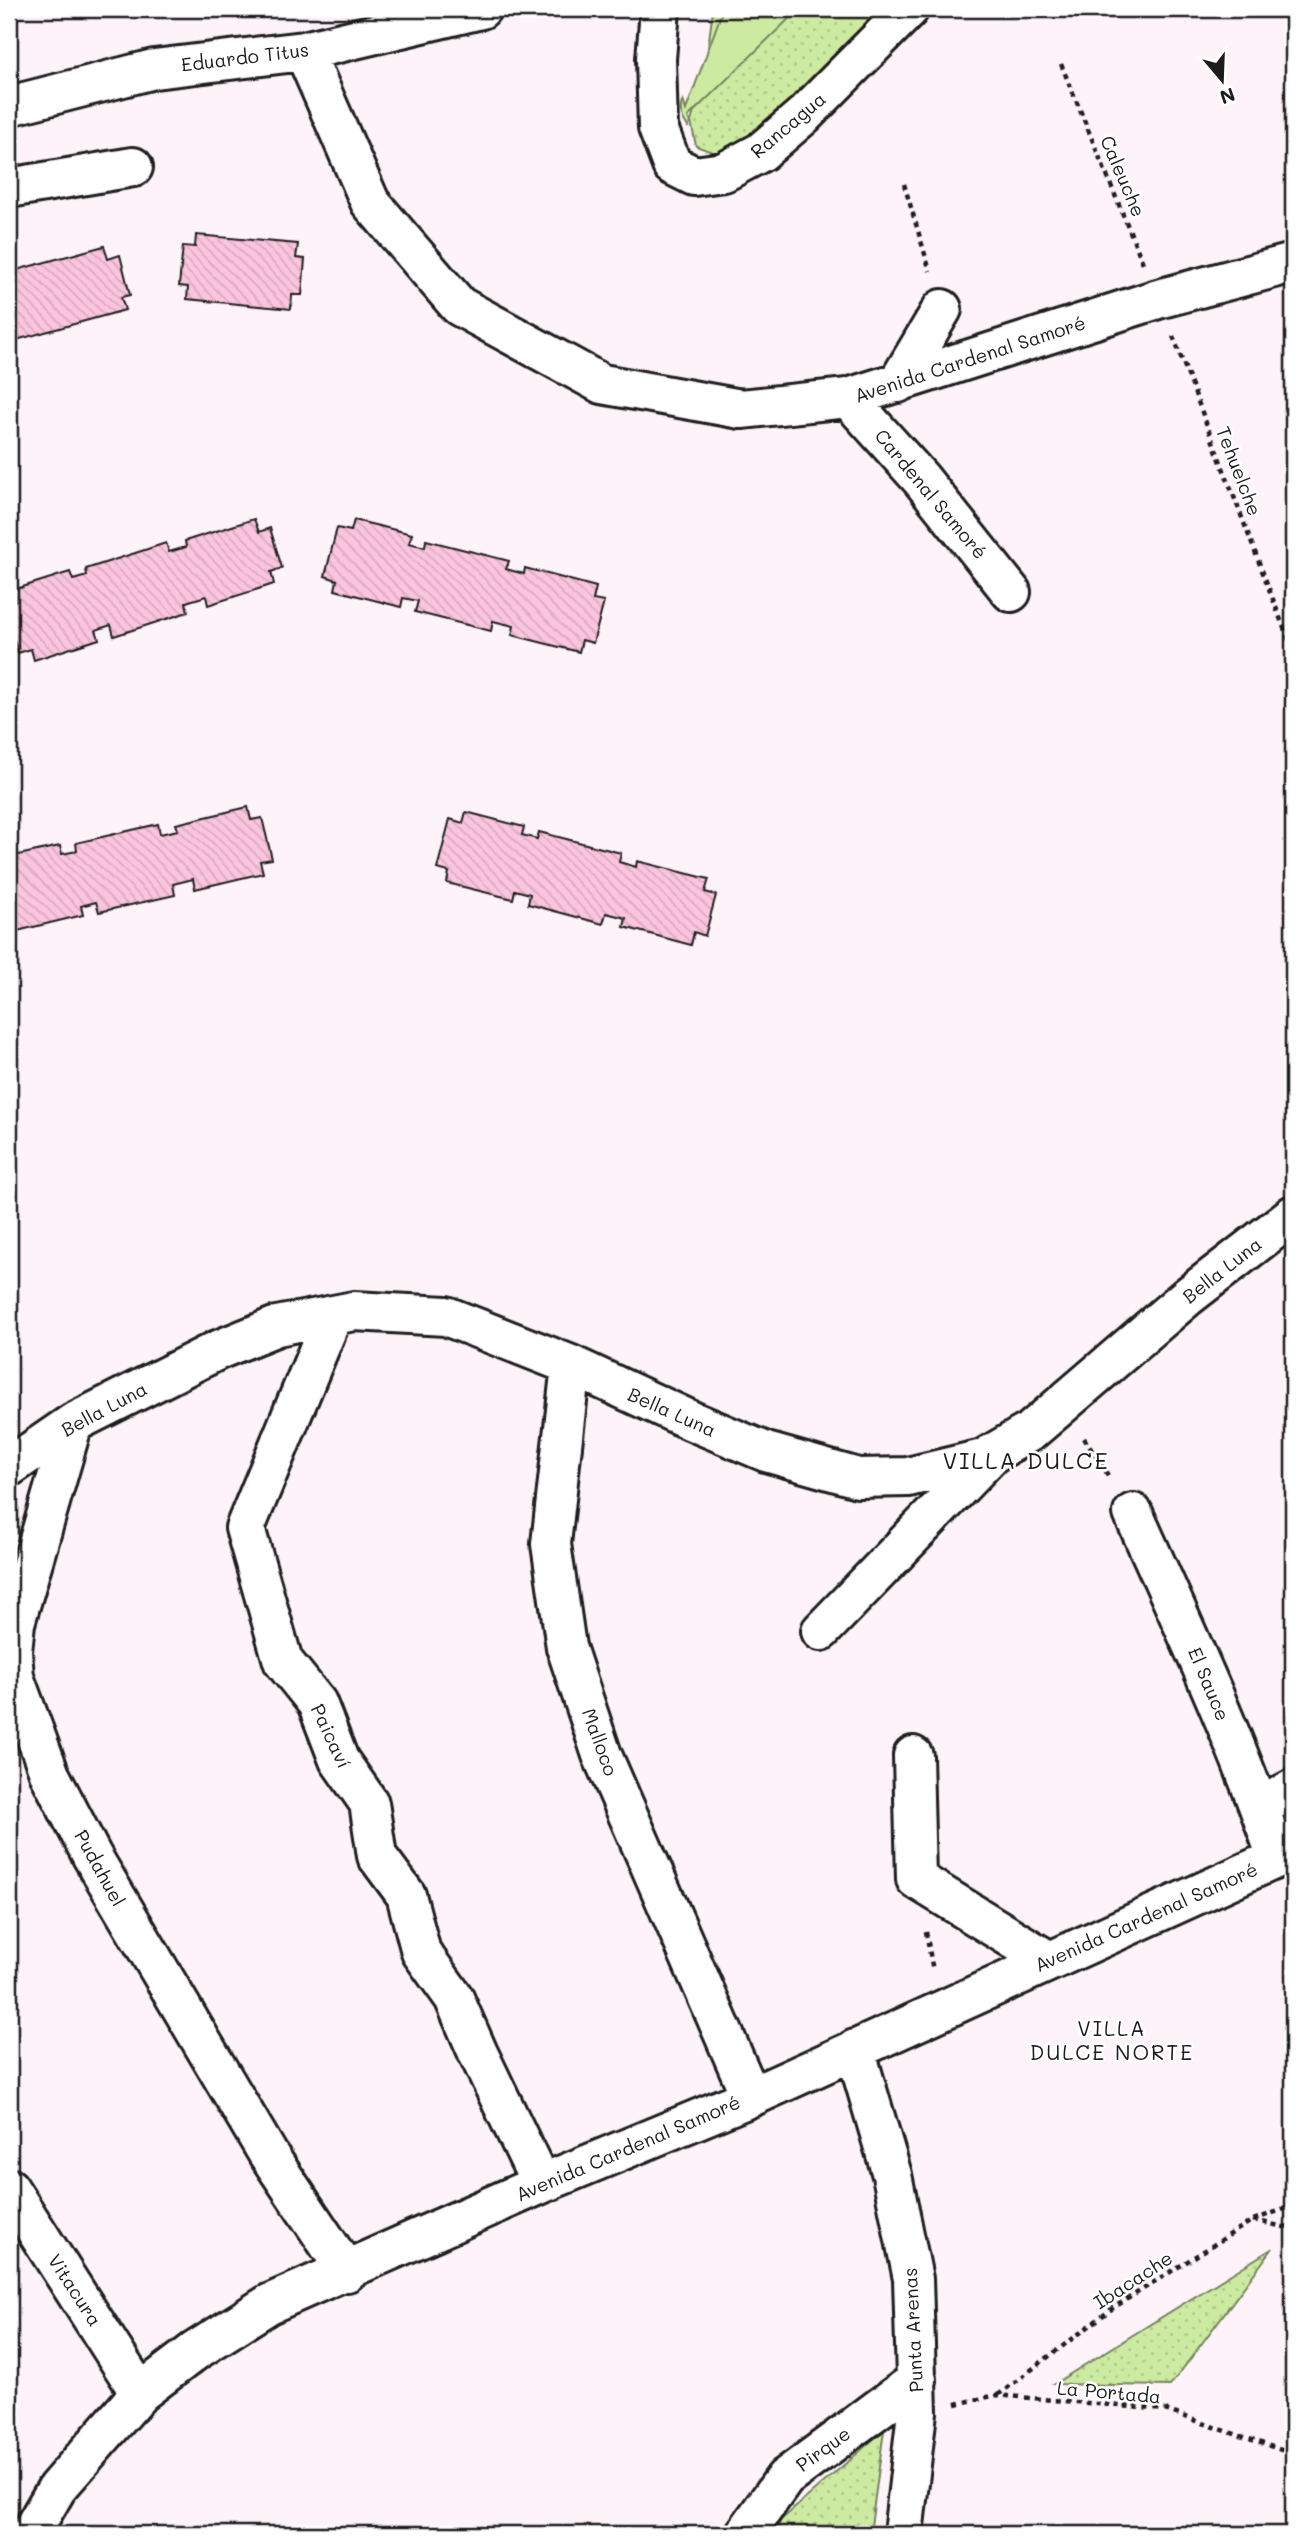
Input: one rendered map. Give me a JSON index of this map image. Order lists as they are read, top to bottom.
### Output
{
  "streets": {
    "street": [
      "Eduardo Titus",
      "Rancagua",
      "Avenida Cardenal Samoré",
      "Cardenal Samoré",
      "Bella Luna",
      "El Sauce",
      "Paicaví",
      "Malloco",
      "Pudahuel",
      "Vitacura",
      "Punta Arenas",
      "Pirque"
    ],
    "path": [
      "Caleuche",
      "Tehuelche",
      "Ibacache",
      "La Portada"
    ]
  },
  "crossings": [
    ["Eduardo Titus", "Avenida Cardenal Samoré"],
    ["Caleuche", "Avenida Cardenal Samoré"],
    ["Caleuche", "Tehuelche"],
    ["Avenida Cardenal Samoré", "Tehuelche"],
    ["Avenida Cardenal Samoré", "Cardenal Samoré"],
    ["Avenida Cardenal Samoré", "El Sauce"],
    ["Avenida Cardenal Samoré", "Paicaví"],
    ["Avenida Cardenal Samoré", "Malloco"],
    ["Avenida Cardenal Samoré", "Pudahuel"],
    ["Avenida Cardenal Samoré", "Vitacura"],
    ["Avenida Cardenal Samoré", "Punta Arenas"],
    ["Bella Luna", "Paicaví"],
    ["Bella Luna", "Malloco"],
    ["Bella Luna", "Pudahuel"],
    ["Ibacache", "La Portada"],
    ["Punta Arenas", "La Portada"],
    ["Punta Arenas", "Pirque"],
    ["La Portada", "Pirque"]
  ],
  "districts": ["VILLA DULCE", "VILLA DULCE NORTE"],
  "north": "bottom"
}
